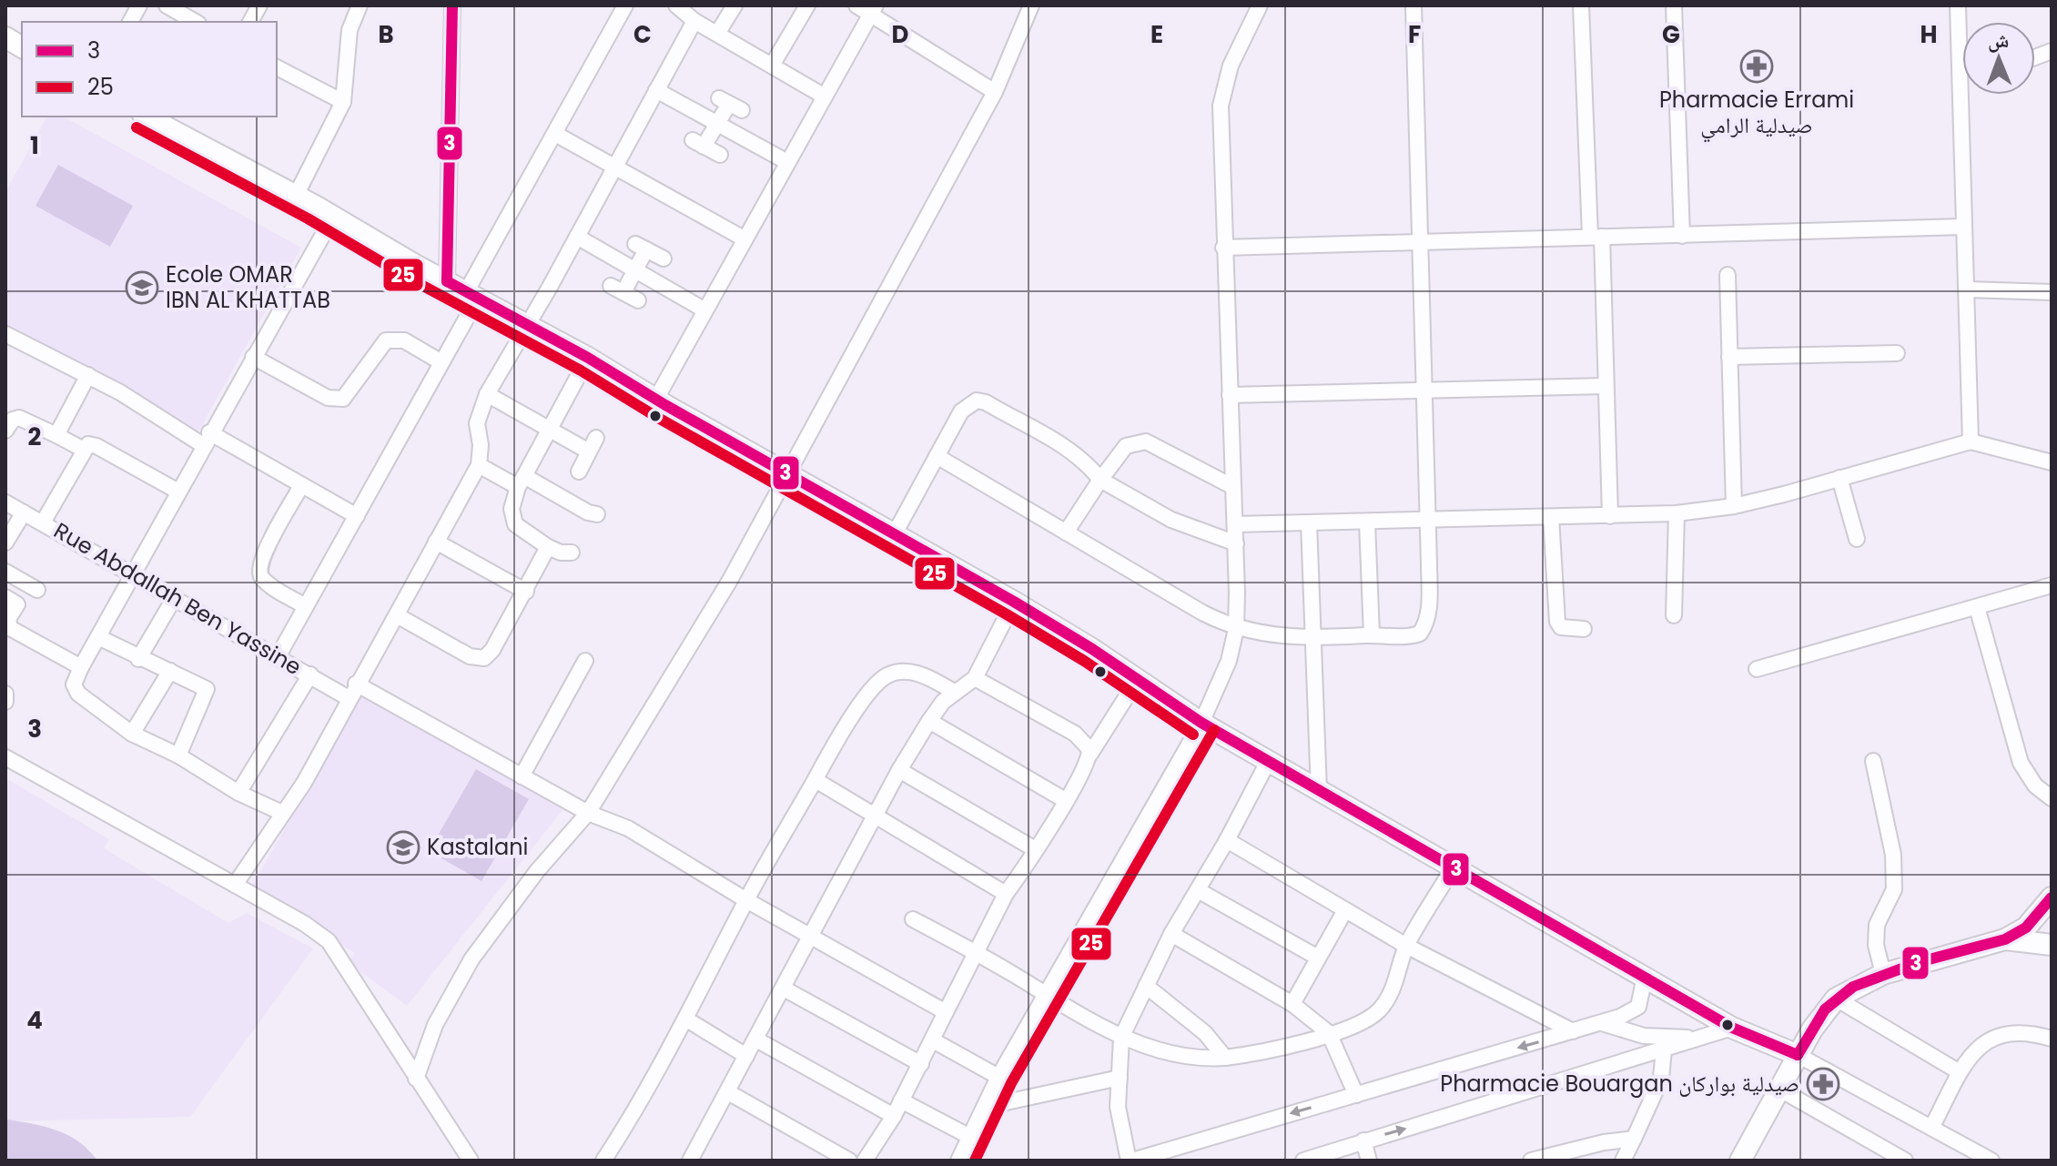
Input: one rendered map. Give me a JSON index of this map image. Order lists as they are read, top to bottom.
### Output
{
  "streets": {
    "street": ["Rue Abdallah Ben Yassine"]
  },
  "places": {
    "pharmacy": ["Pharmacie Errami صيدلية الرامي", "Pharmacie Bouargan صيدلية بواركان"],
    "school or university": ["Ecole OMAR IBN AL KHATTAB", "Kastalani"]
  },
  "lines": ["transit line 3", "transit line 25"],
  "legend": ["3", "25"],
  "north": "top",
  "grid": {
    "columns": [
      "B",
      "C",
      "D",
      "E",
      "F",
      "G",
      "H"
    ],
    "rows": [
      "1",
      "2",
      "3",
      "4"
    ]
  }
}
